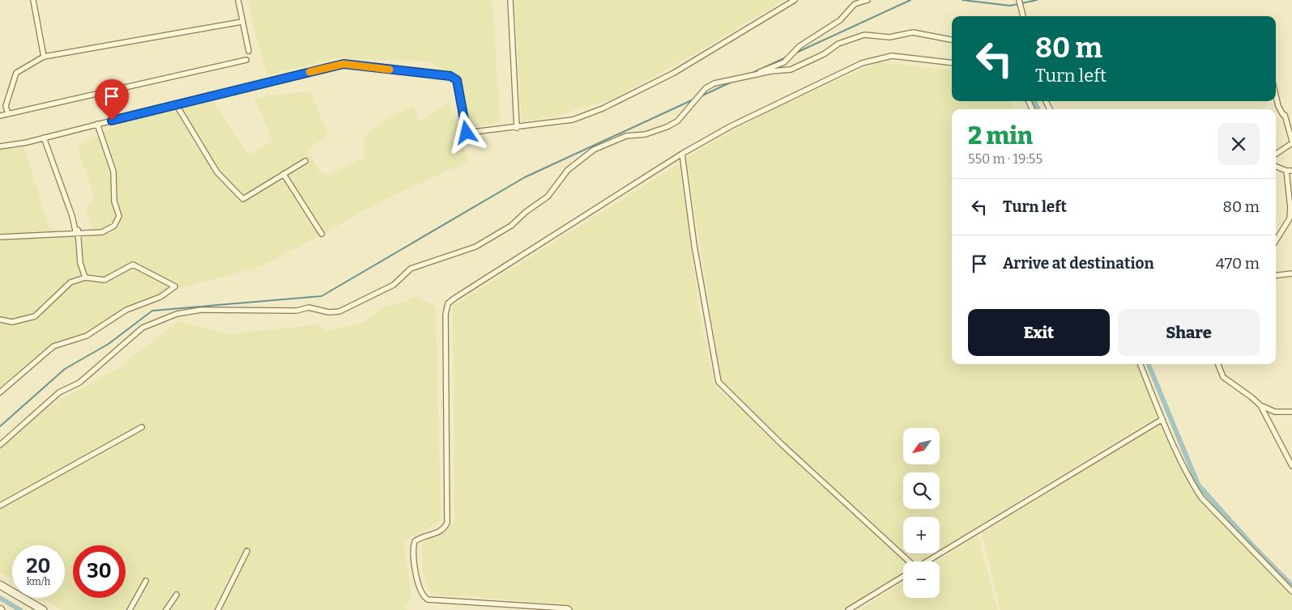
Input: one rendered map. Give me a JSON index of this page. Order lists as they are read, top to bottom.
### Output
{
  "north": "bottom left",
  "page": {
    "turn": ["80 m", "Turn left"],
    "heading": ["2 min", "550 m · 19:55"],
    "list": [
      {
        "name": "Turn left",
        "value": "80 m"
      },
      {
        "name": "Arrive at destination",
        "value": "470 m"
      }
    ],
    "buttons": ["Exit", "Share"],
    "map_buttons": ["+", "−"],
    "speed": "20 km/h",
    "limit": "30"
  }
}
